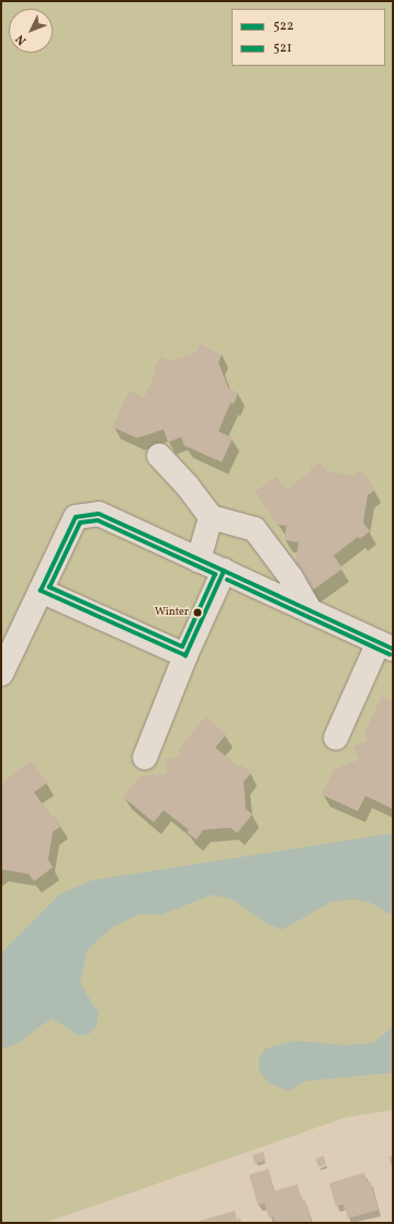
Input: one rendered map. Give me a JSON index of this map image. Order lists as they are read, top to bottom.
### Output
{
  "places": ["Winter"],
  "lines": ["transit line 522", "transit line 521"],
  "legend": ["522", "521"],
  "north": "bottom left"
}
